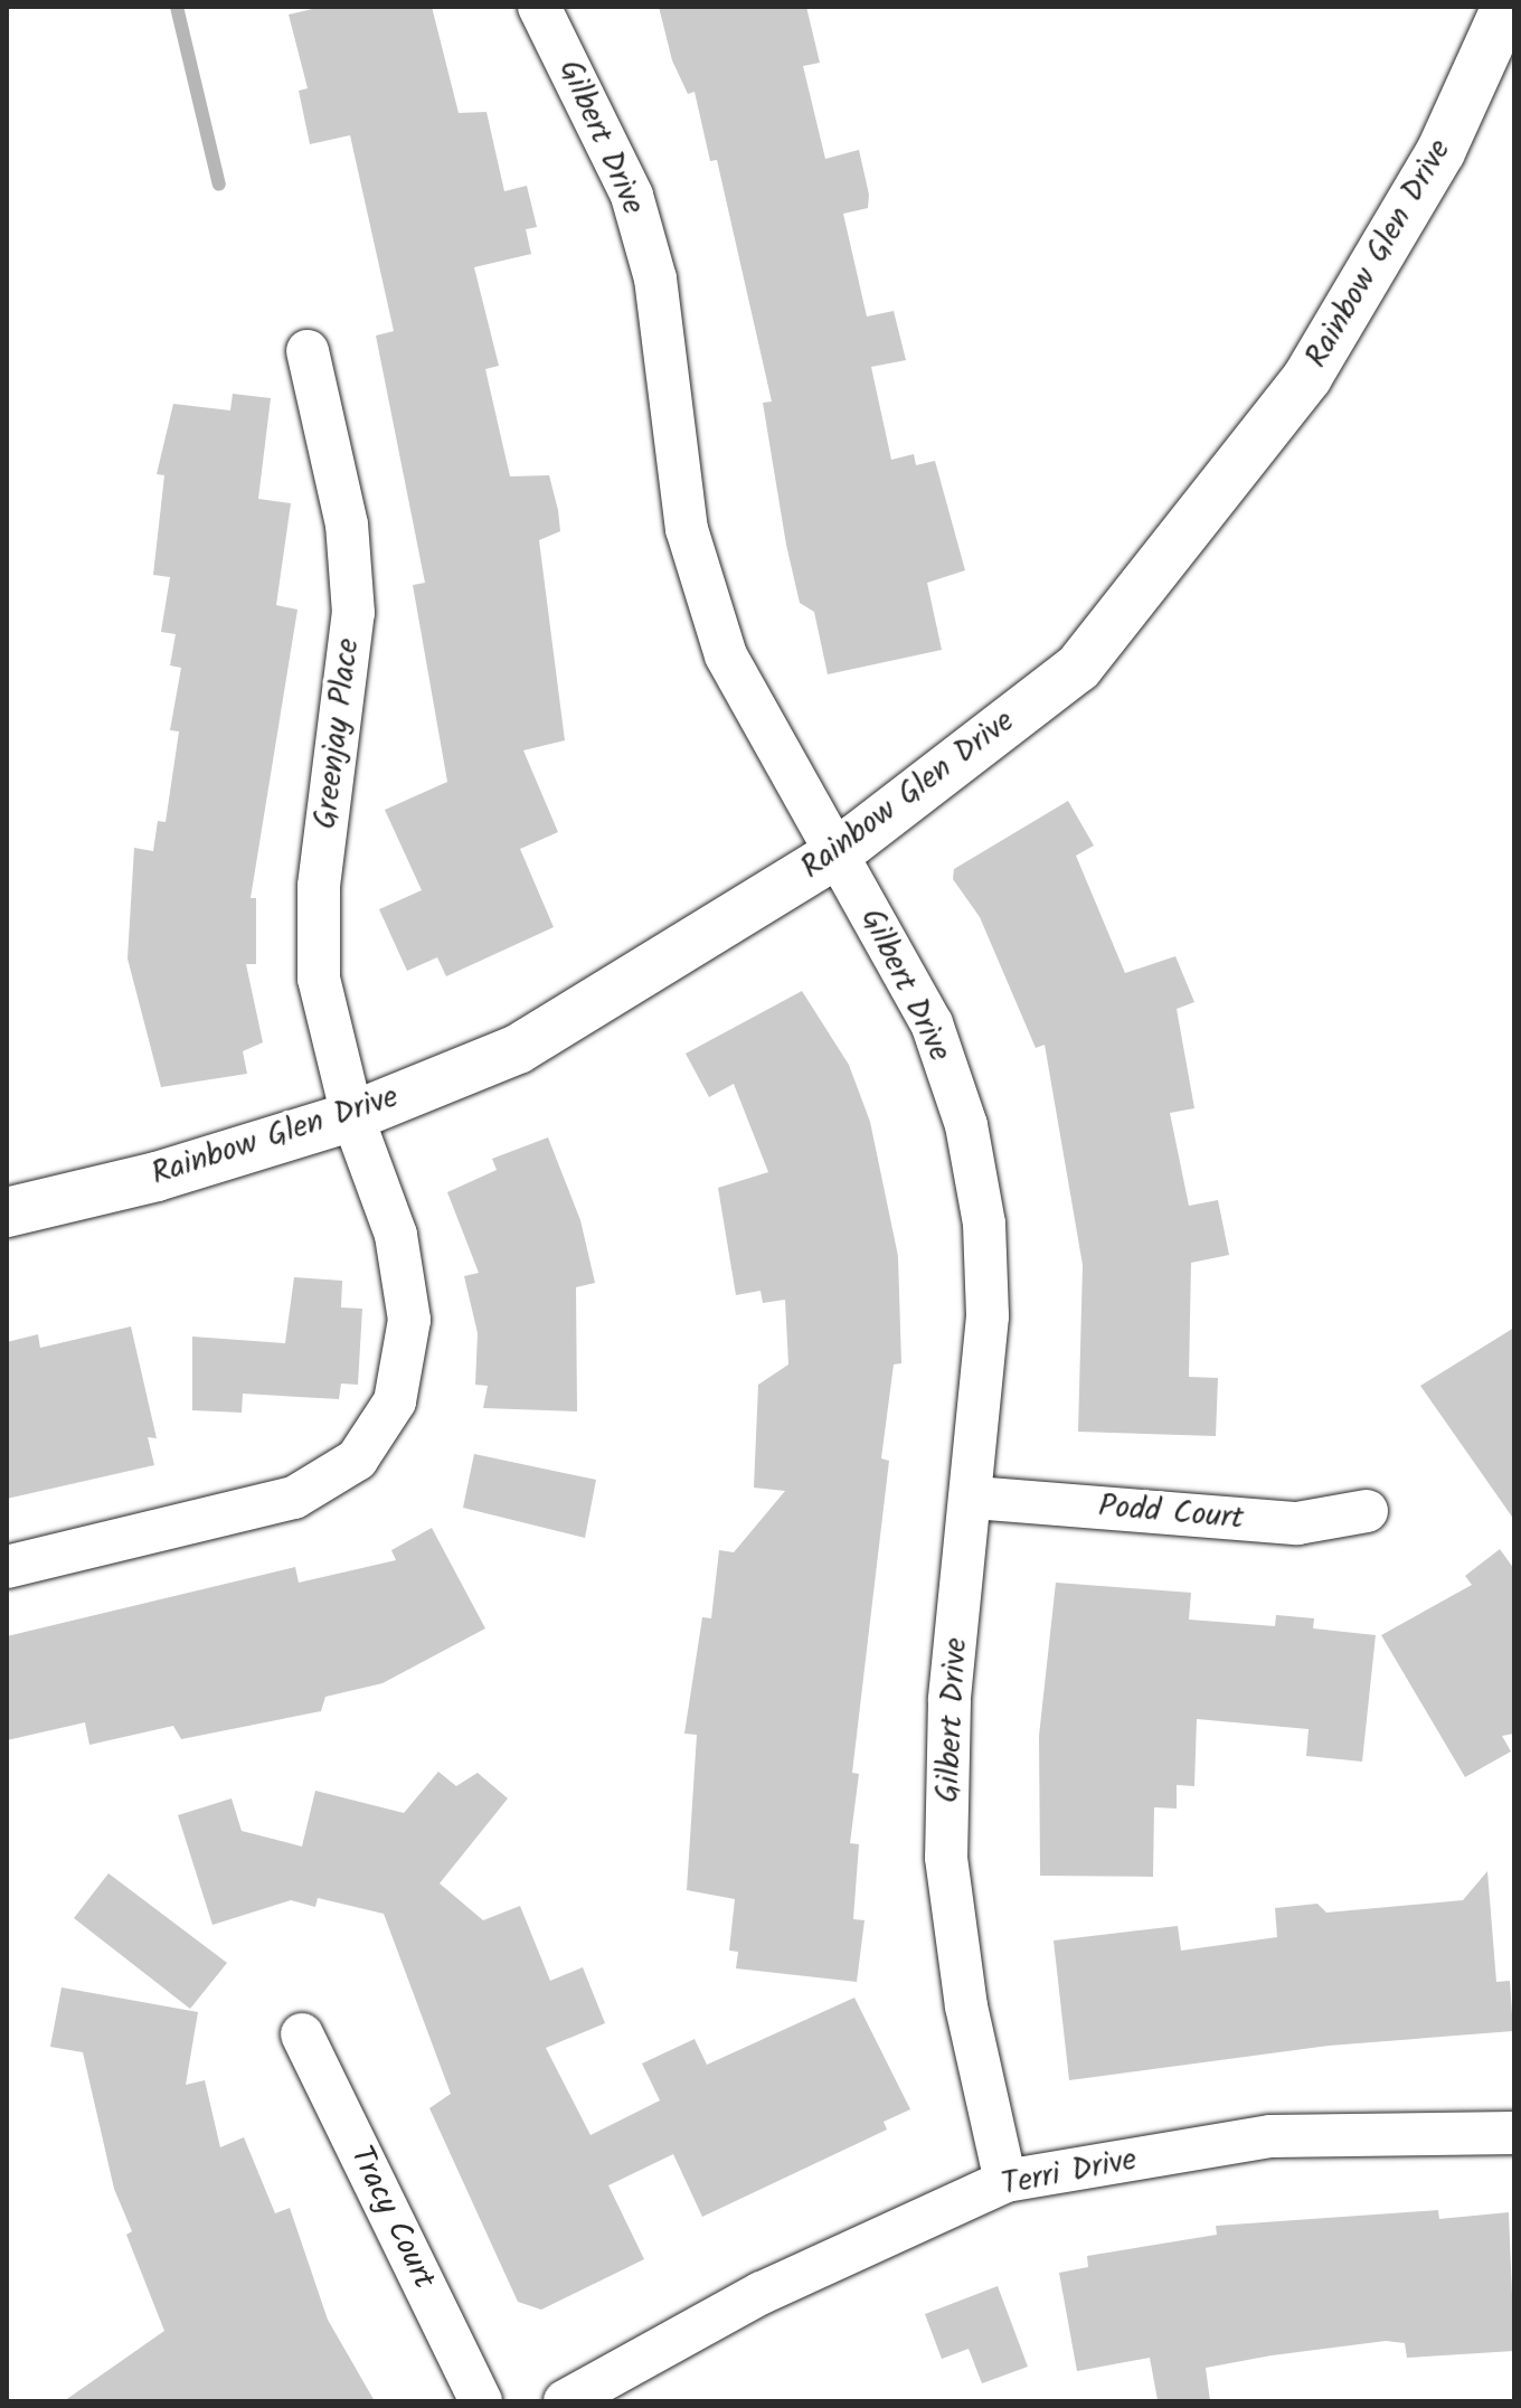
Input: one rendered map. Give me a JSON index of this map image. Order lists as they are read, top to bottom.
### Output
{
  "streets": {
    "street": [
      "Gilbert Drive",
      "Rainbow Glen Drive",
      "Greenjay Place",
      "Podd Court",
      "Terri Drive",
      "Tracy Court"
    ]
  },
  "crossings": [
    ["Gilbert Drive", "Rainbow Glen Drive"],
    ["Gilbert Drive", "Podd Court"],
    ["Gilbert Drive", "Terri Drive"],
    ["Rainbow Glen Drive", "Greenjay Place"]
  ]
}
